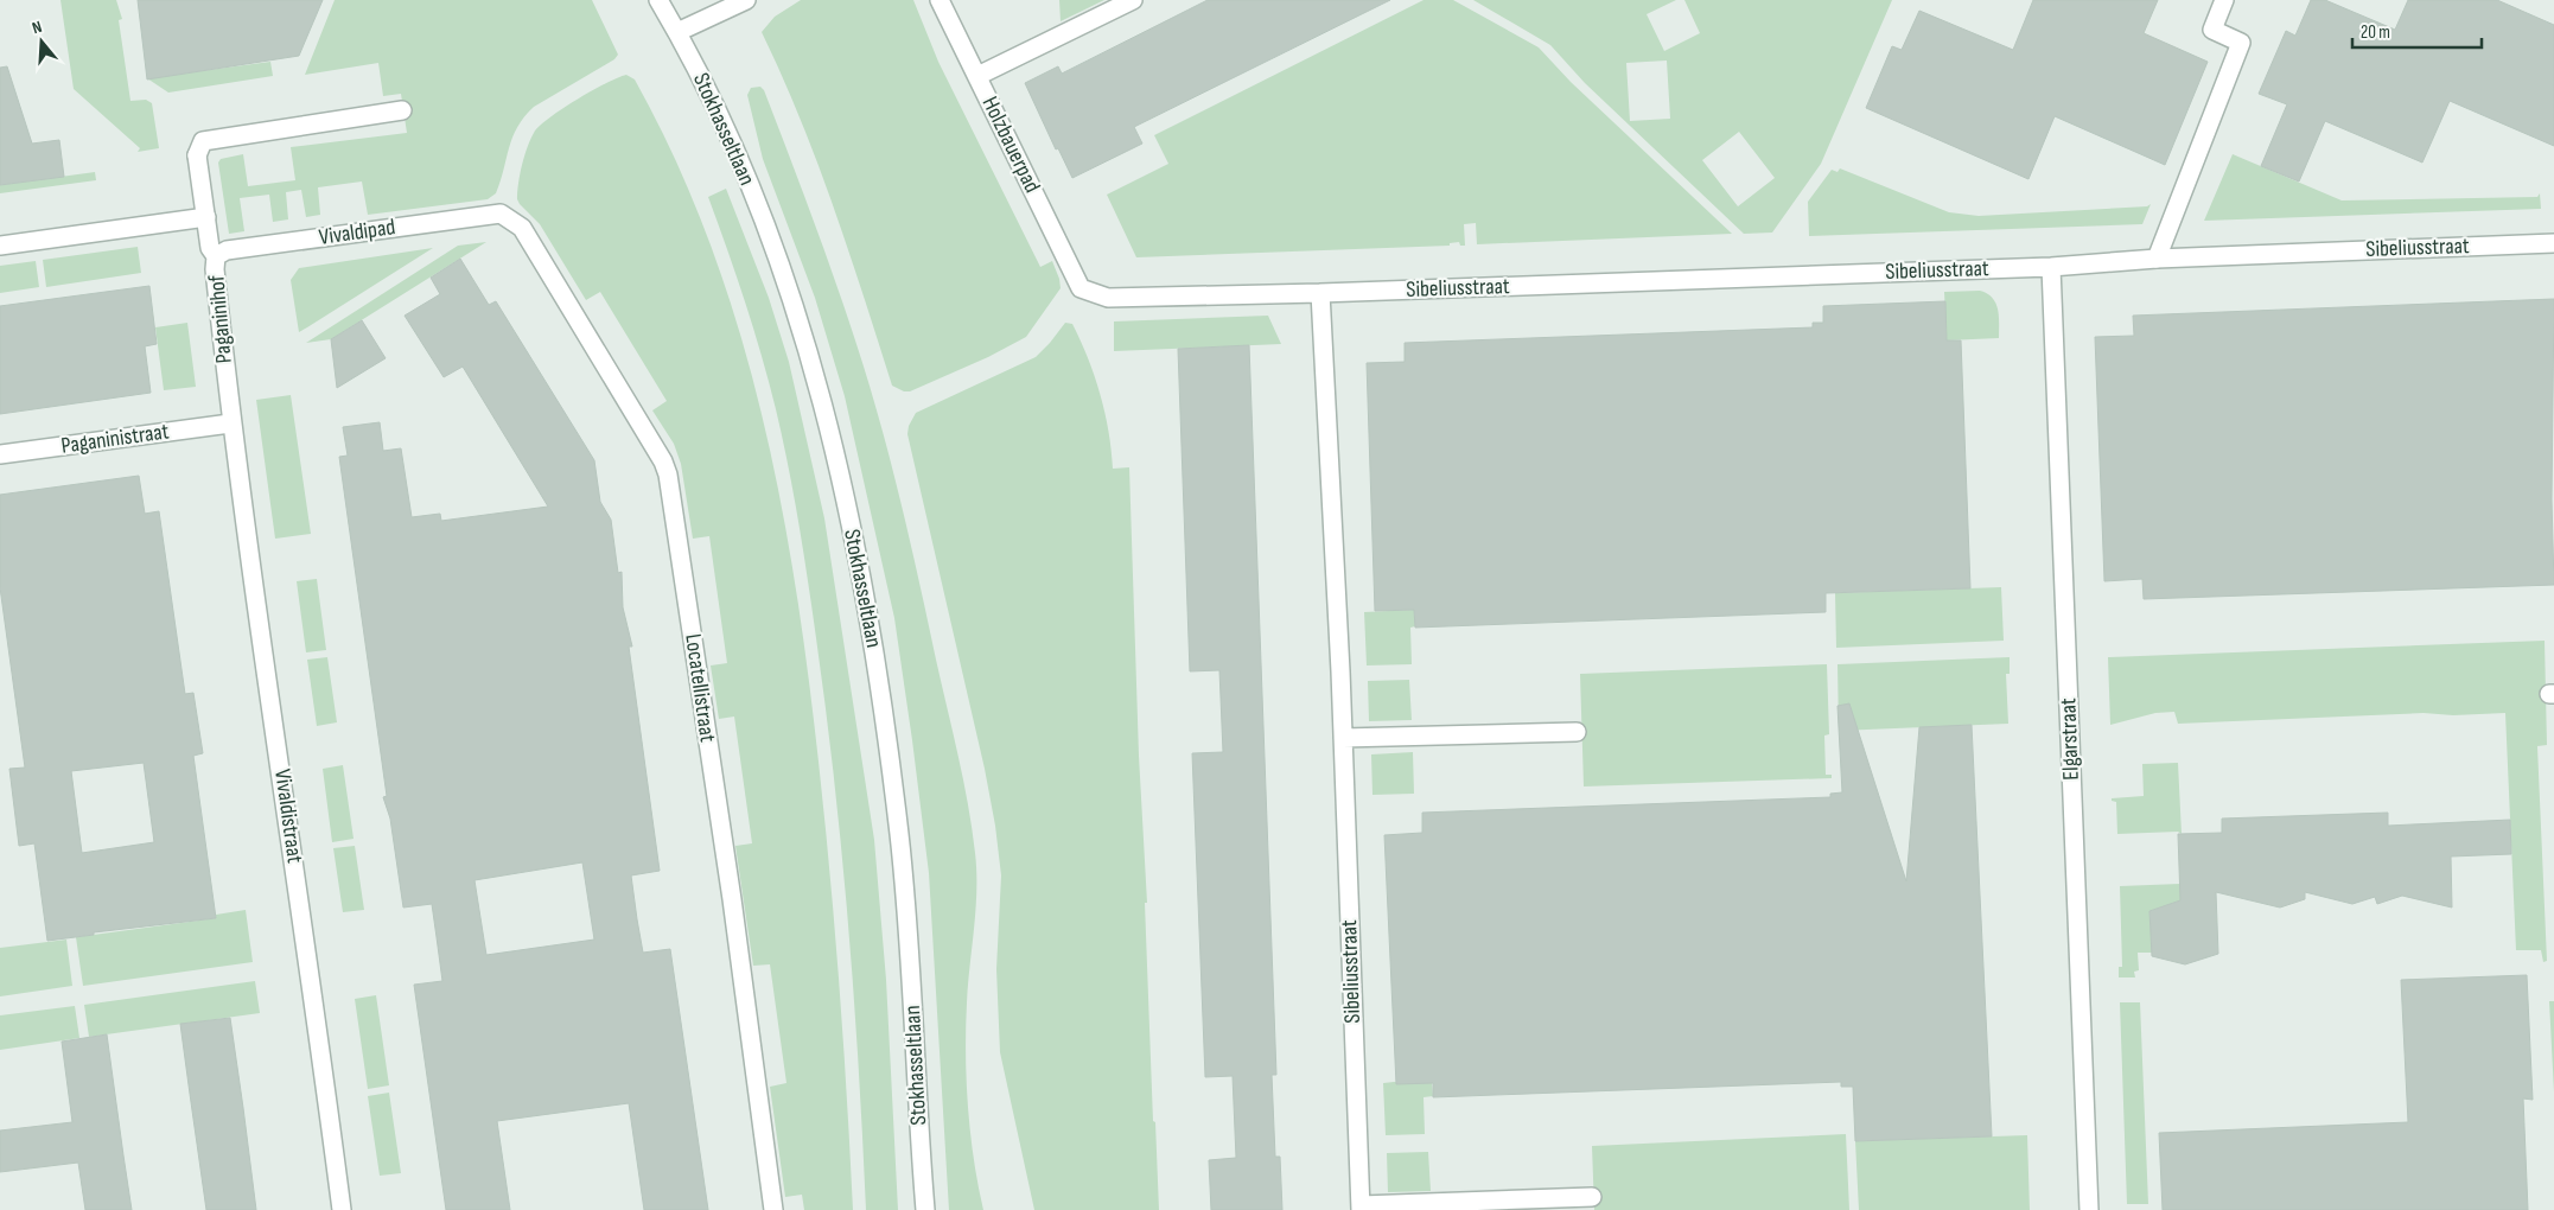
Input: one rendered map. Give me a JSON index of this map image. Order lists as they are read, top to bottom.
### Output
{
  "streets": {
    "street": [
      "Stokhasseltlaan",
      "Holzbauerpad",
      "Vivaldipad",
      "Sibeliusstraat",
      "Paganinihof",
      "Paganinistraat",
      "Locatellistraat",
      "Elgarstraat",
      "Vivaldistraat"
    ]
  },
  "crossings": [
    ["Holzbauerpad", "Sibeliusstraat"],
    ["Vivaldipad", "Paganinihof"],
    ["Vivaldipad", "Locatellistraat"],
    ["Sibeliusstraat", "Elgarstraat"],
    ["Paganinihof", "Paganinistraat"],
    ["Paganinihof", "Vivaldistraat"],
    ["Paganinistraat", "Vivaldistraat"]
  ],
  "scale_bar": "20 m",
  "north": "top"
}
